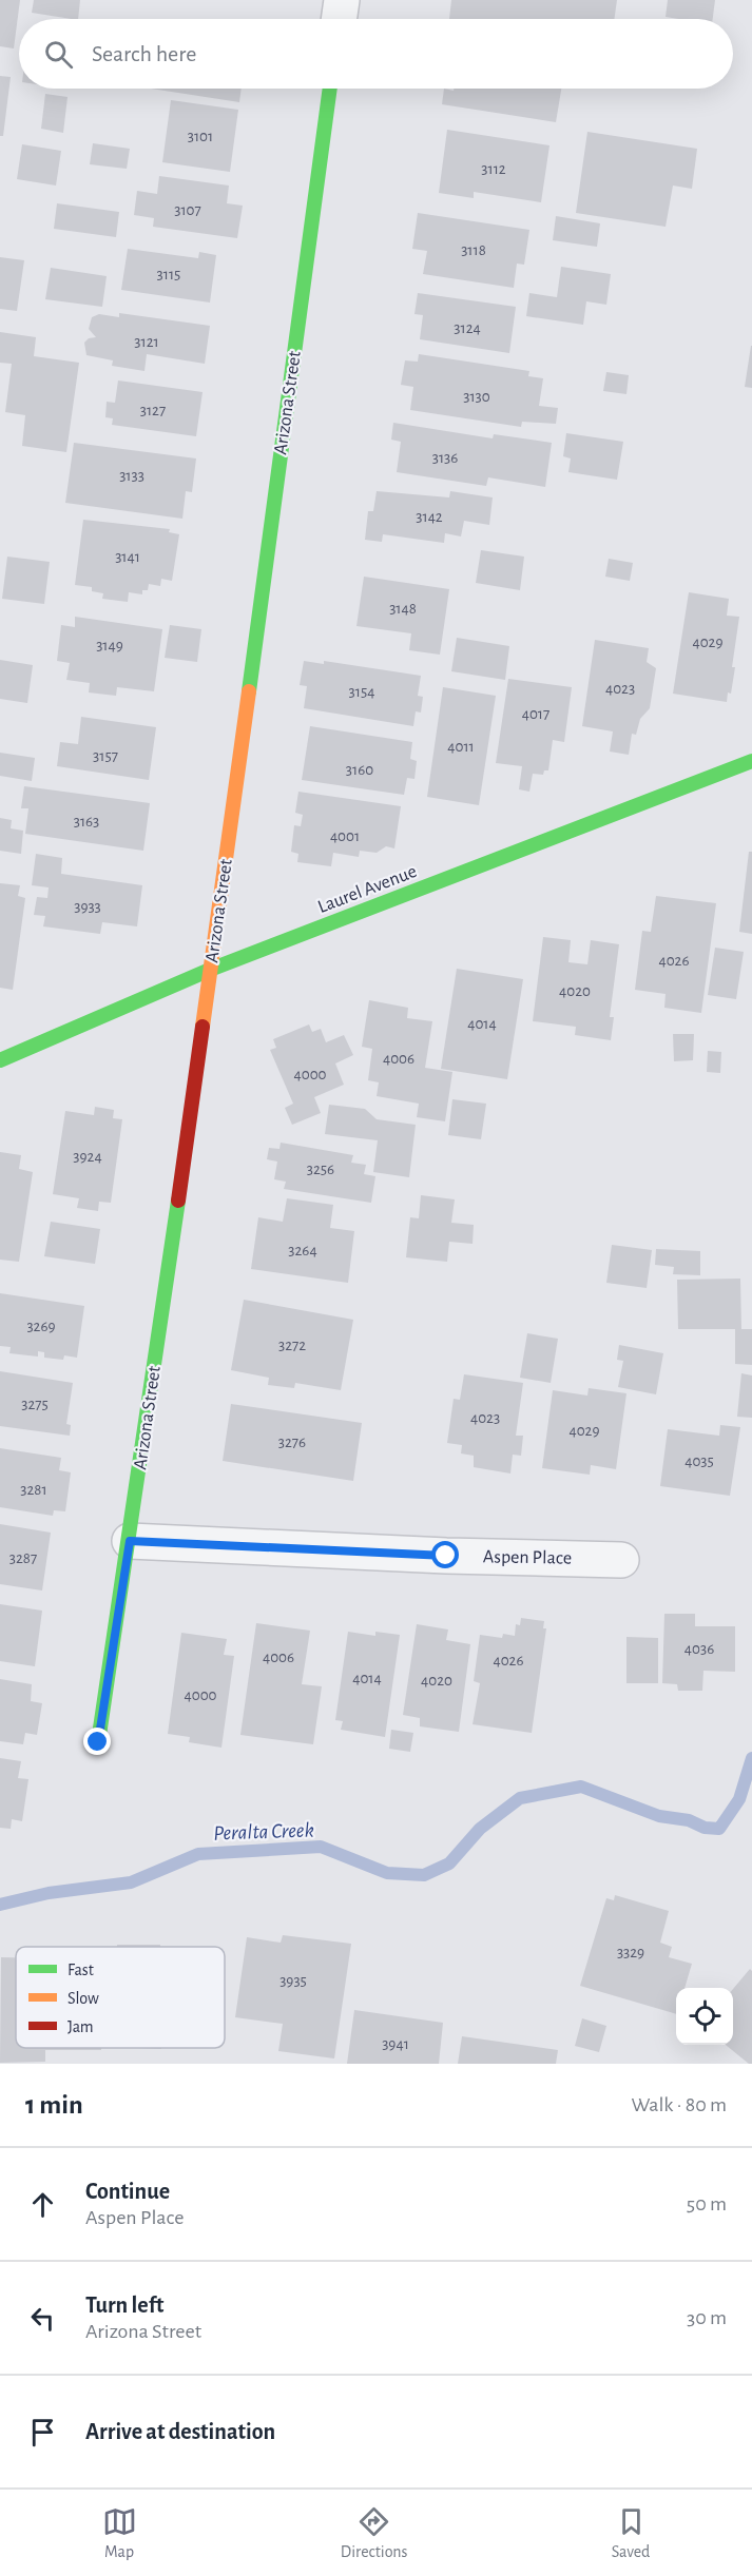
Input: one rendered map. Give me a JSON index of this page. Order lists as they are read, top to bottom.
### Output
{
  "streets": {
    "street": ["Arizona Street", "Laurel Avenue", "Aspen Place"]
  },
  "crossings": [
    ["Arizona Street", "Laurel Avenue"],
    ["Arizona Street", "Aspen Place"]
  ],
  "water": ["Peralta Creek"],
  "house_numbers": [
    "3101",
    "3112",
    "3107",
    "3118",
    "3115",
    "3124",
    "3121",
    "3130",
    "3127",
    "3136",
    "3133",
    "3142",
    "3141",
    "3148",
    "4029",
    "3149",
    "4023",
    "3154",
    "4017",
    "4011",
    "3157",
    "3160",
    "3163",
    "4001",
    "3933",
    "4026",
    "4020",
    "4014",
    "4006",
    "4000",
    "3924",
    "3256",
    "3264",
    "3269",
    "3272",
    "3275",
    "4023",
    "4029",
    "3276",
    "4035",
    "3281",
    "3287",
    "4036",
    "4006",
    "4026",
    "4014",
    "4020",
    "4000",
    "3329",
    "3935",
    "3941"
  ],
  "legend": ["Fast", "Slow", "Jam"],
  "page": {
    "search": "Search here",
    "heading": ["1 min", "Walk · 80 m"],
    "list": [
      ["Continue", "Aspen Place", "50 m"],
      ["Turn left", "Arizona Street", "30 m"],
      "Arrive at destination"
    ],
    "nav": ["Map", "Directions", "Saved"]
  }
}
